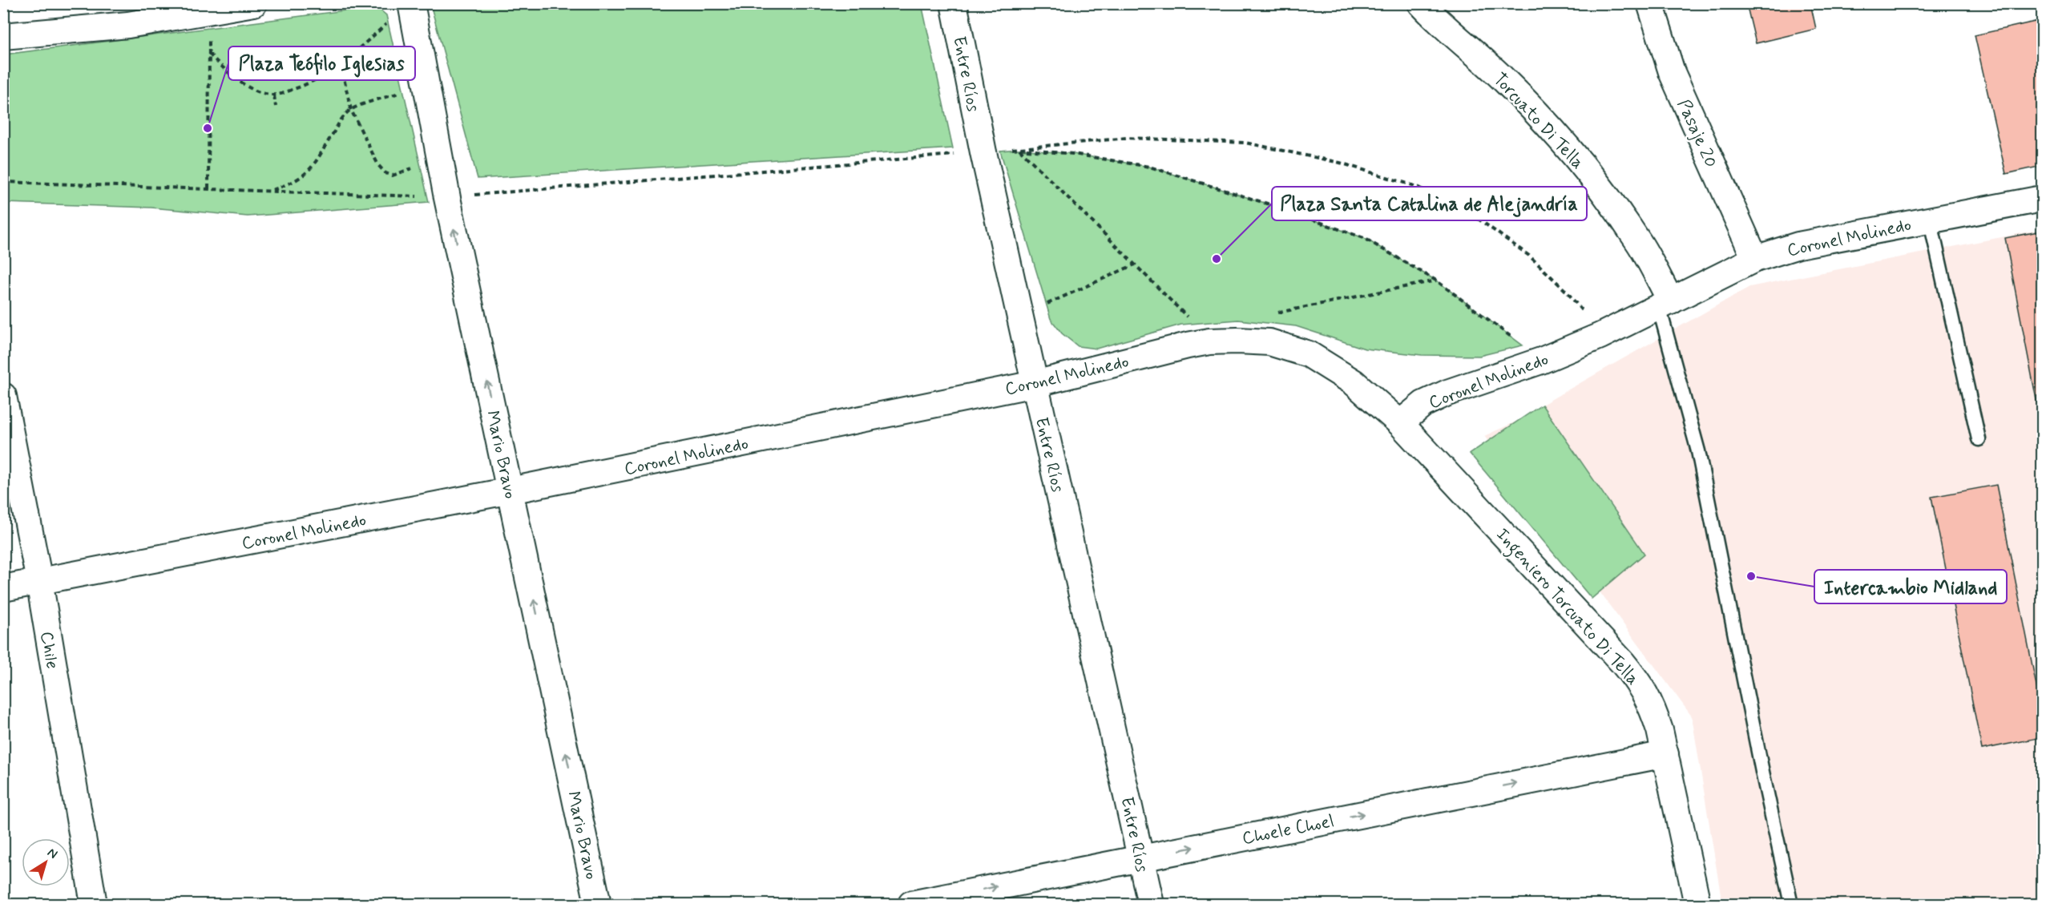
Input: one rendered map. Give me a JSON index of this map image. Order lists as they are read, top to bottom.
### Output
{
  "streets": {
    "street": [
      "Entre Ríos",
      "Torcuato Di Tella",
      "Pasaje 20",
      "Coronel Molinedo",
      "Mario Bravo",
      "Ingeniero Torcuato Di Tella",
      "Chile",
      "Choele Choel"
    ]
  },
  "crossings": [
    ["Entre Ríos", "Coronel Molinedo"],
    ["Entre Ríos", "Choele Choel"],
    ["Torcuato Di Tella", "Coronel Molinedo"],
    ["Pasaje 20", "Coronel Molinedo"],
    ["Coronel Molinedo", "Mario Bravo"],
    ["Coronel Molinedo", "Ingeniero Torcuato Di Tella"],
    ["Coronel Molinedo", "Chile"],
    ["Ingeniero Torcuato Di Tella", "Choele Choel"]
  ],
  "one_way": ["Mario Bravo", "Choele Choel"],
  "places": ["Plaza Teófilo Iglesias", "Plaza Santa Catalina de Alejandría", "Intercambio Midland"],
  "north": "top right"
}
